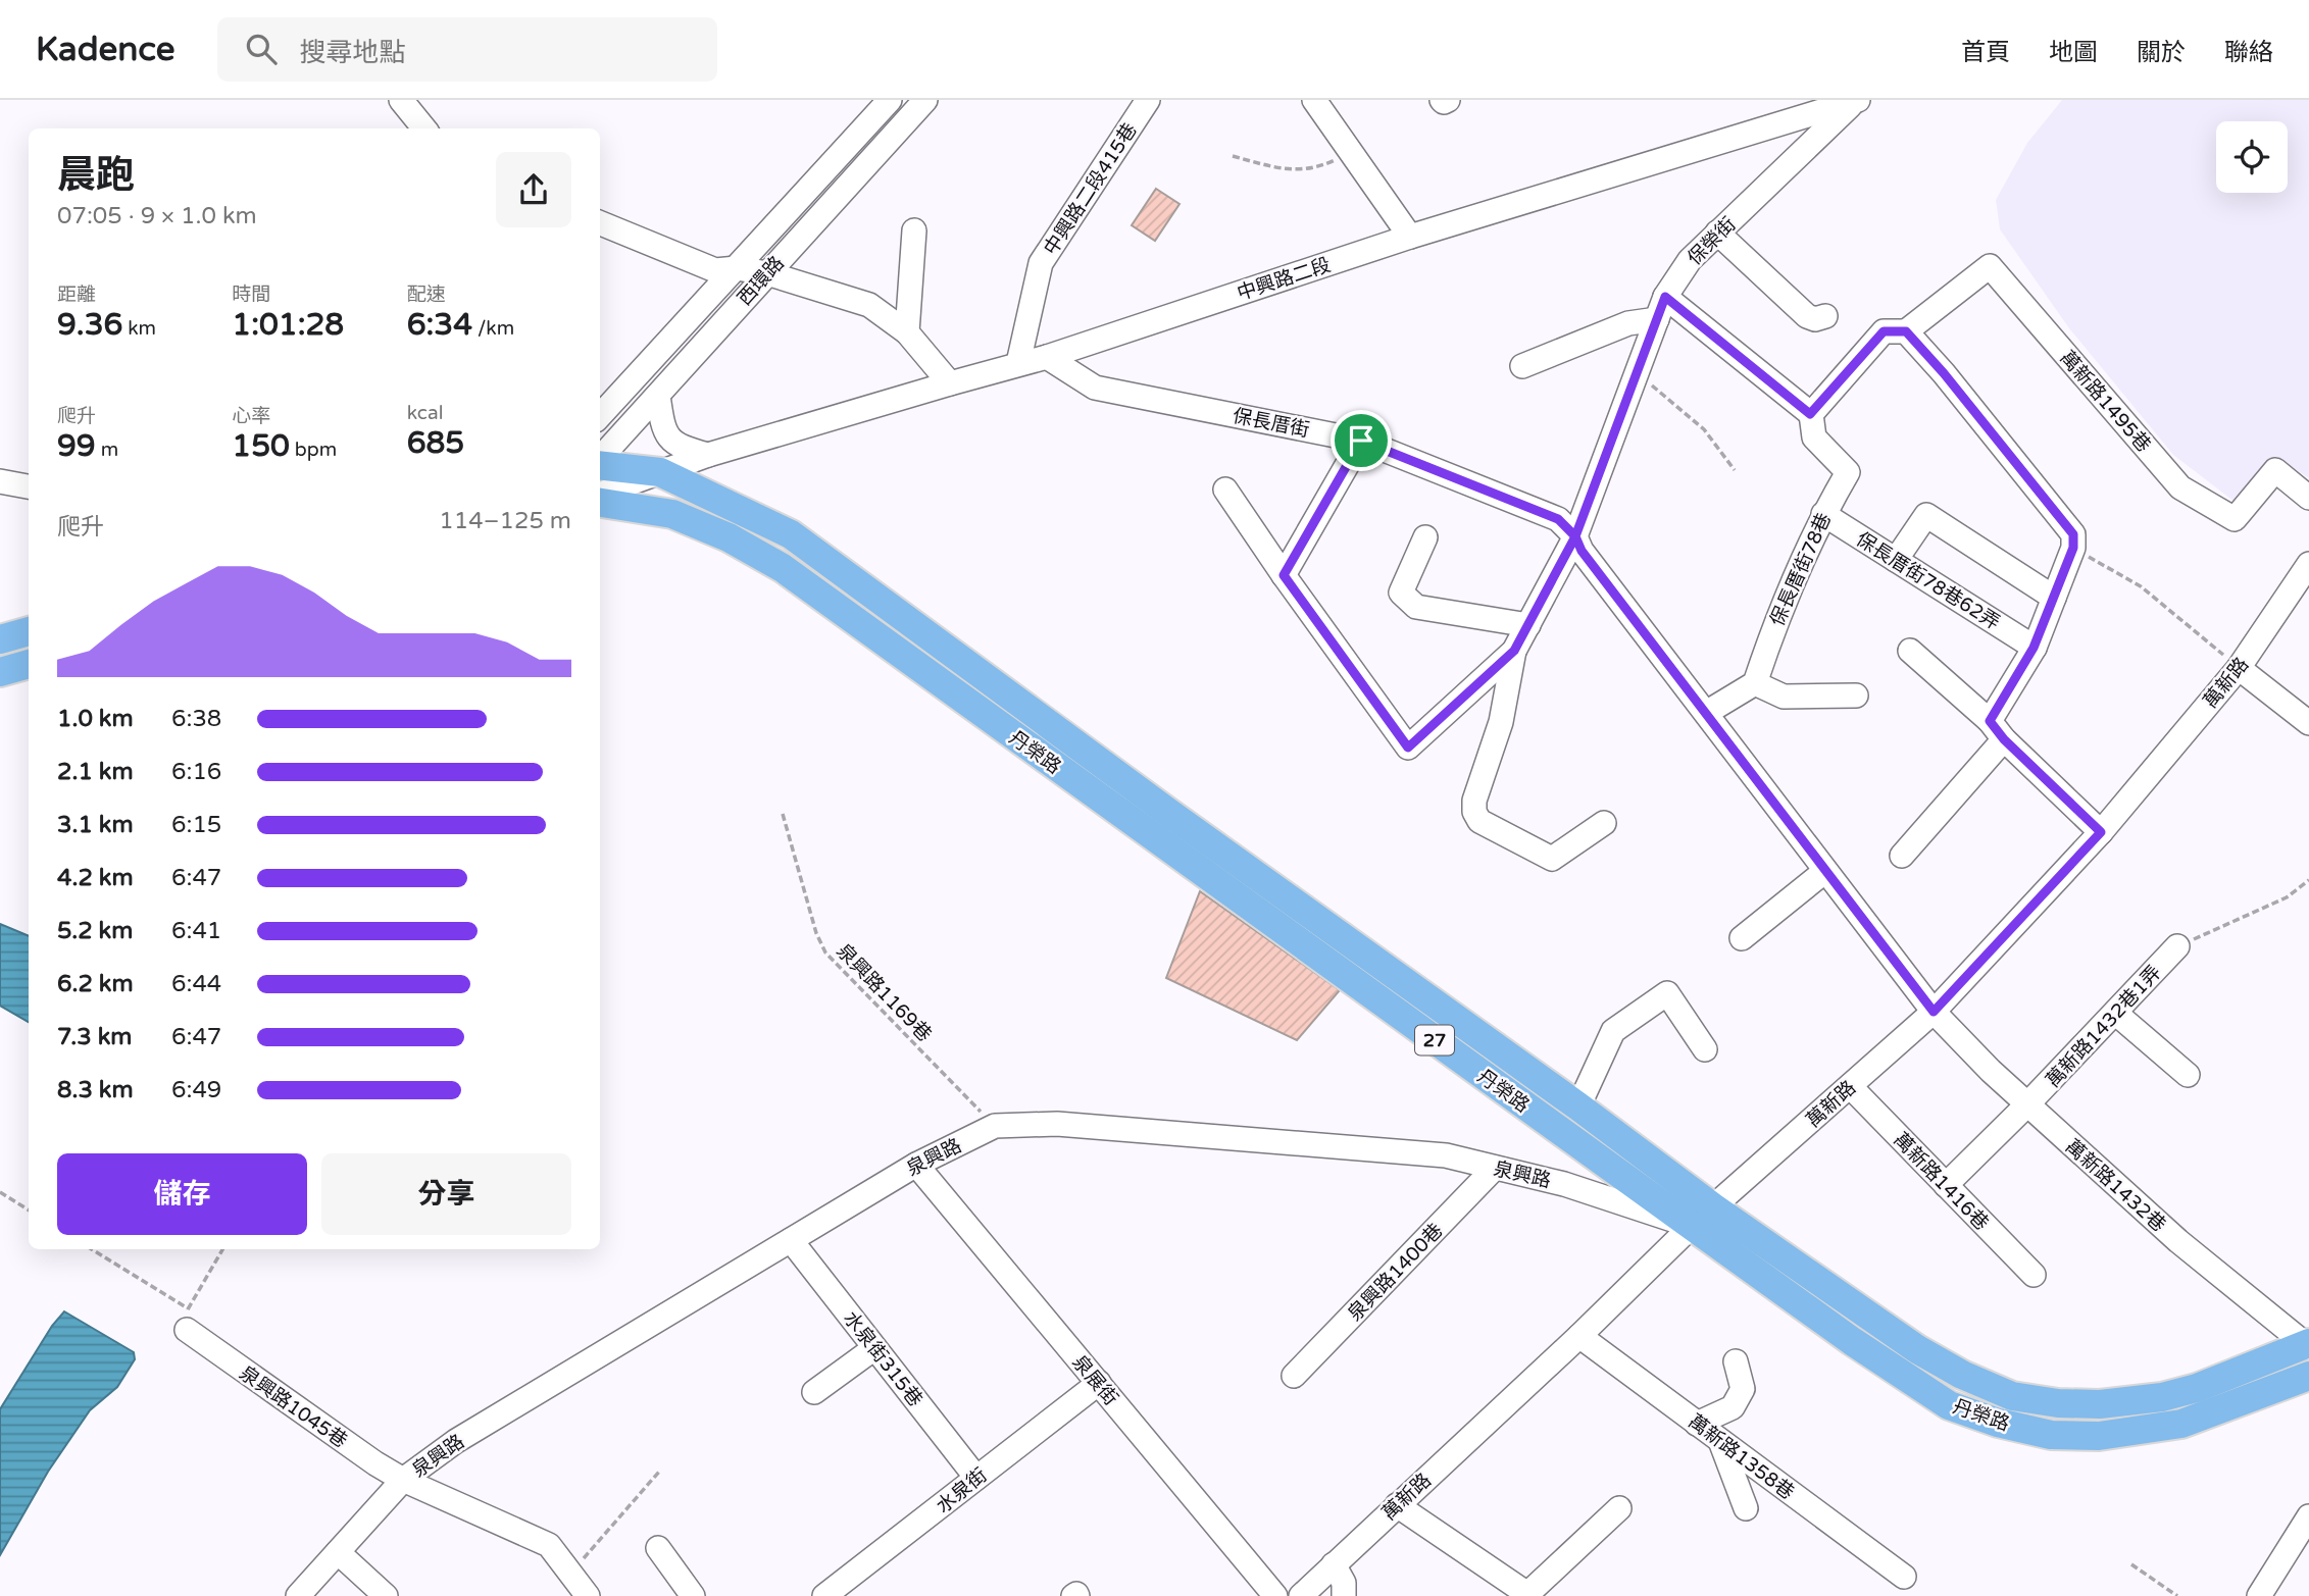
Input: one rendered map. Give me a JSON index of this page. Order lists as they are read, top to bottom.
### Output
{
  "streets": {
    "main road": ["中興路二段", "丹榮路", "27"],
    "street": [
      "中興路二段415巷",
      "保榮街",
      "西環路",
      "萬新路1495巷",
      "保長厝街",
      "保長厝街78巷",
      "保長厝街78巷62弄",
      "萬新路",
      "萬新路1432巷1弄",
      "泉興路",
      "萬新路1416巷",
      "萬新路1432巷",
      "泉興路1400巷",
      "水泉街315巷",
      "泉展街",
      "泉興路1045巷",
      "萬新路1358巷",
      "水泉街"
    ],
    "path": ["泉興路1169巷"]
  },
  "crossings": [
    ["中興路二段415巷", "中興路二段"],
    ["保榮街", "中興路二段"],
    ["保榮街", "保長厝街"],
    ["中興路二段", "保長厝街"],
    ["中興路二段", "丹榮路"],
    ["保長厝街", "萬新路"],
    ["保長厝街", "萬新路1432巷"],
    ["保長厝街78巷", "保長厝街78巷62弄"],
    ["萬新路", "丹榮路"],
    ["萬新路", "泉興路"],
    ["萬新路", "萬新路1416巷"],
    ["萬新路", "萬新路1432巷"],
    ["萬新路", "萬新路1358巷"],
    ["丹榮路", "泉興路"],
    ["丹榮路", "萬新路1432巷"],
    ["泉興路1169巷", "泉興路"],
    ["萬新路1432巷1弄", "萬新路1416巷"],
    ["萬新路1432巷1弄", "萬新路1432巷"],
    ["泉興路", "泉興路1400巷"],
    ["泉興路", "水泉街315巷"],
    ["泉興路", "泉展街"],
    ["泉興路", "泉興路1045巷"],
    ["水泉街315巷", "水泉街"],
    ["泉展街", "水泉街"]
  ],
  "page": {
    "header": "Kadence",
    "search": "搜尋地點",
    "nav": [
      "首頁",
      "地圖",
      "關於",
      "聯絡"
    ],
    "heading": ["晨跑", "07:05 · 9 × 1.0 km"],
    "stats": [
      ["距離", "9.36 km"],
      ["時間", "1:01:28"],
      ["配速", "6:34 /km"],
      ["爬升", "99 m"],
      ["心率", "150 bpm"],
      ["kcal", "685"]
    ],
    "chart": ["爬升", "114–125 m"],
    "list": [
      {
        "name": "1.0 km",
        "note": "6:38"
      },
      {
        "name": "2.1 km",
        "note": "6:16"
      },
      {
        "name": "3.1 km",
        "note": "6:15"
      },
      {
        "name": "4.2 km",
        "note": "6:47"
      },
      {
        "name": "5.2 km",
        "note": "6:41"
      },
      {
        "name": "6.2 km",
        "note": "6:44"
      },
      {
        "name": "7.3 km",
        "note": "6:47"
      },
      {
        "name": "8.3 km",
        "note": "6:49"
      }
    ],
    "buttons": ["儲存", "分享"]
  }
}
